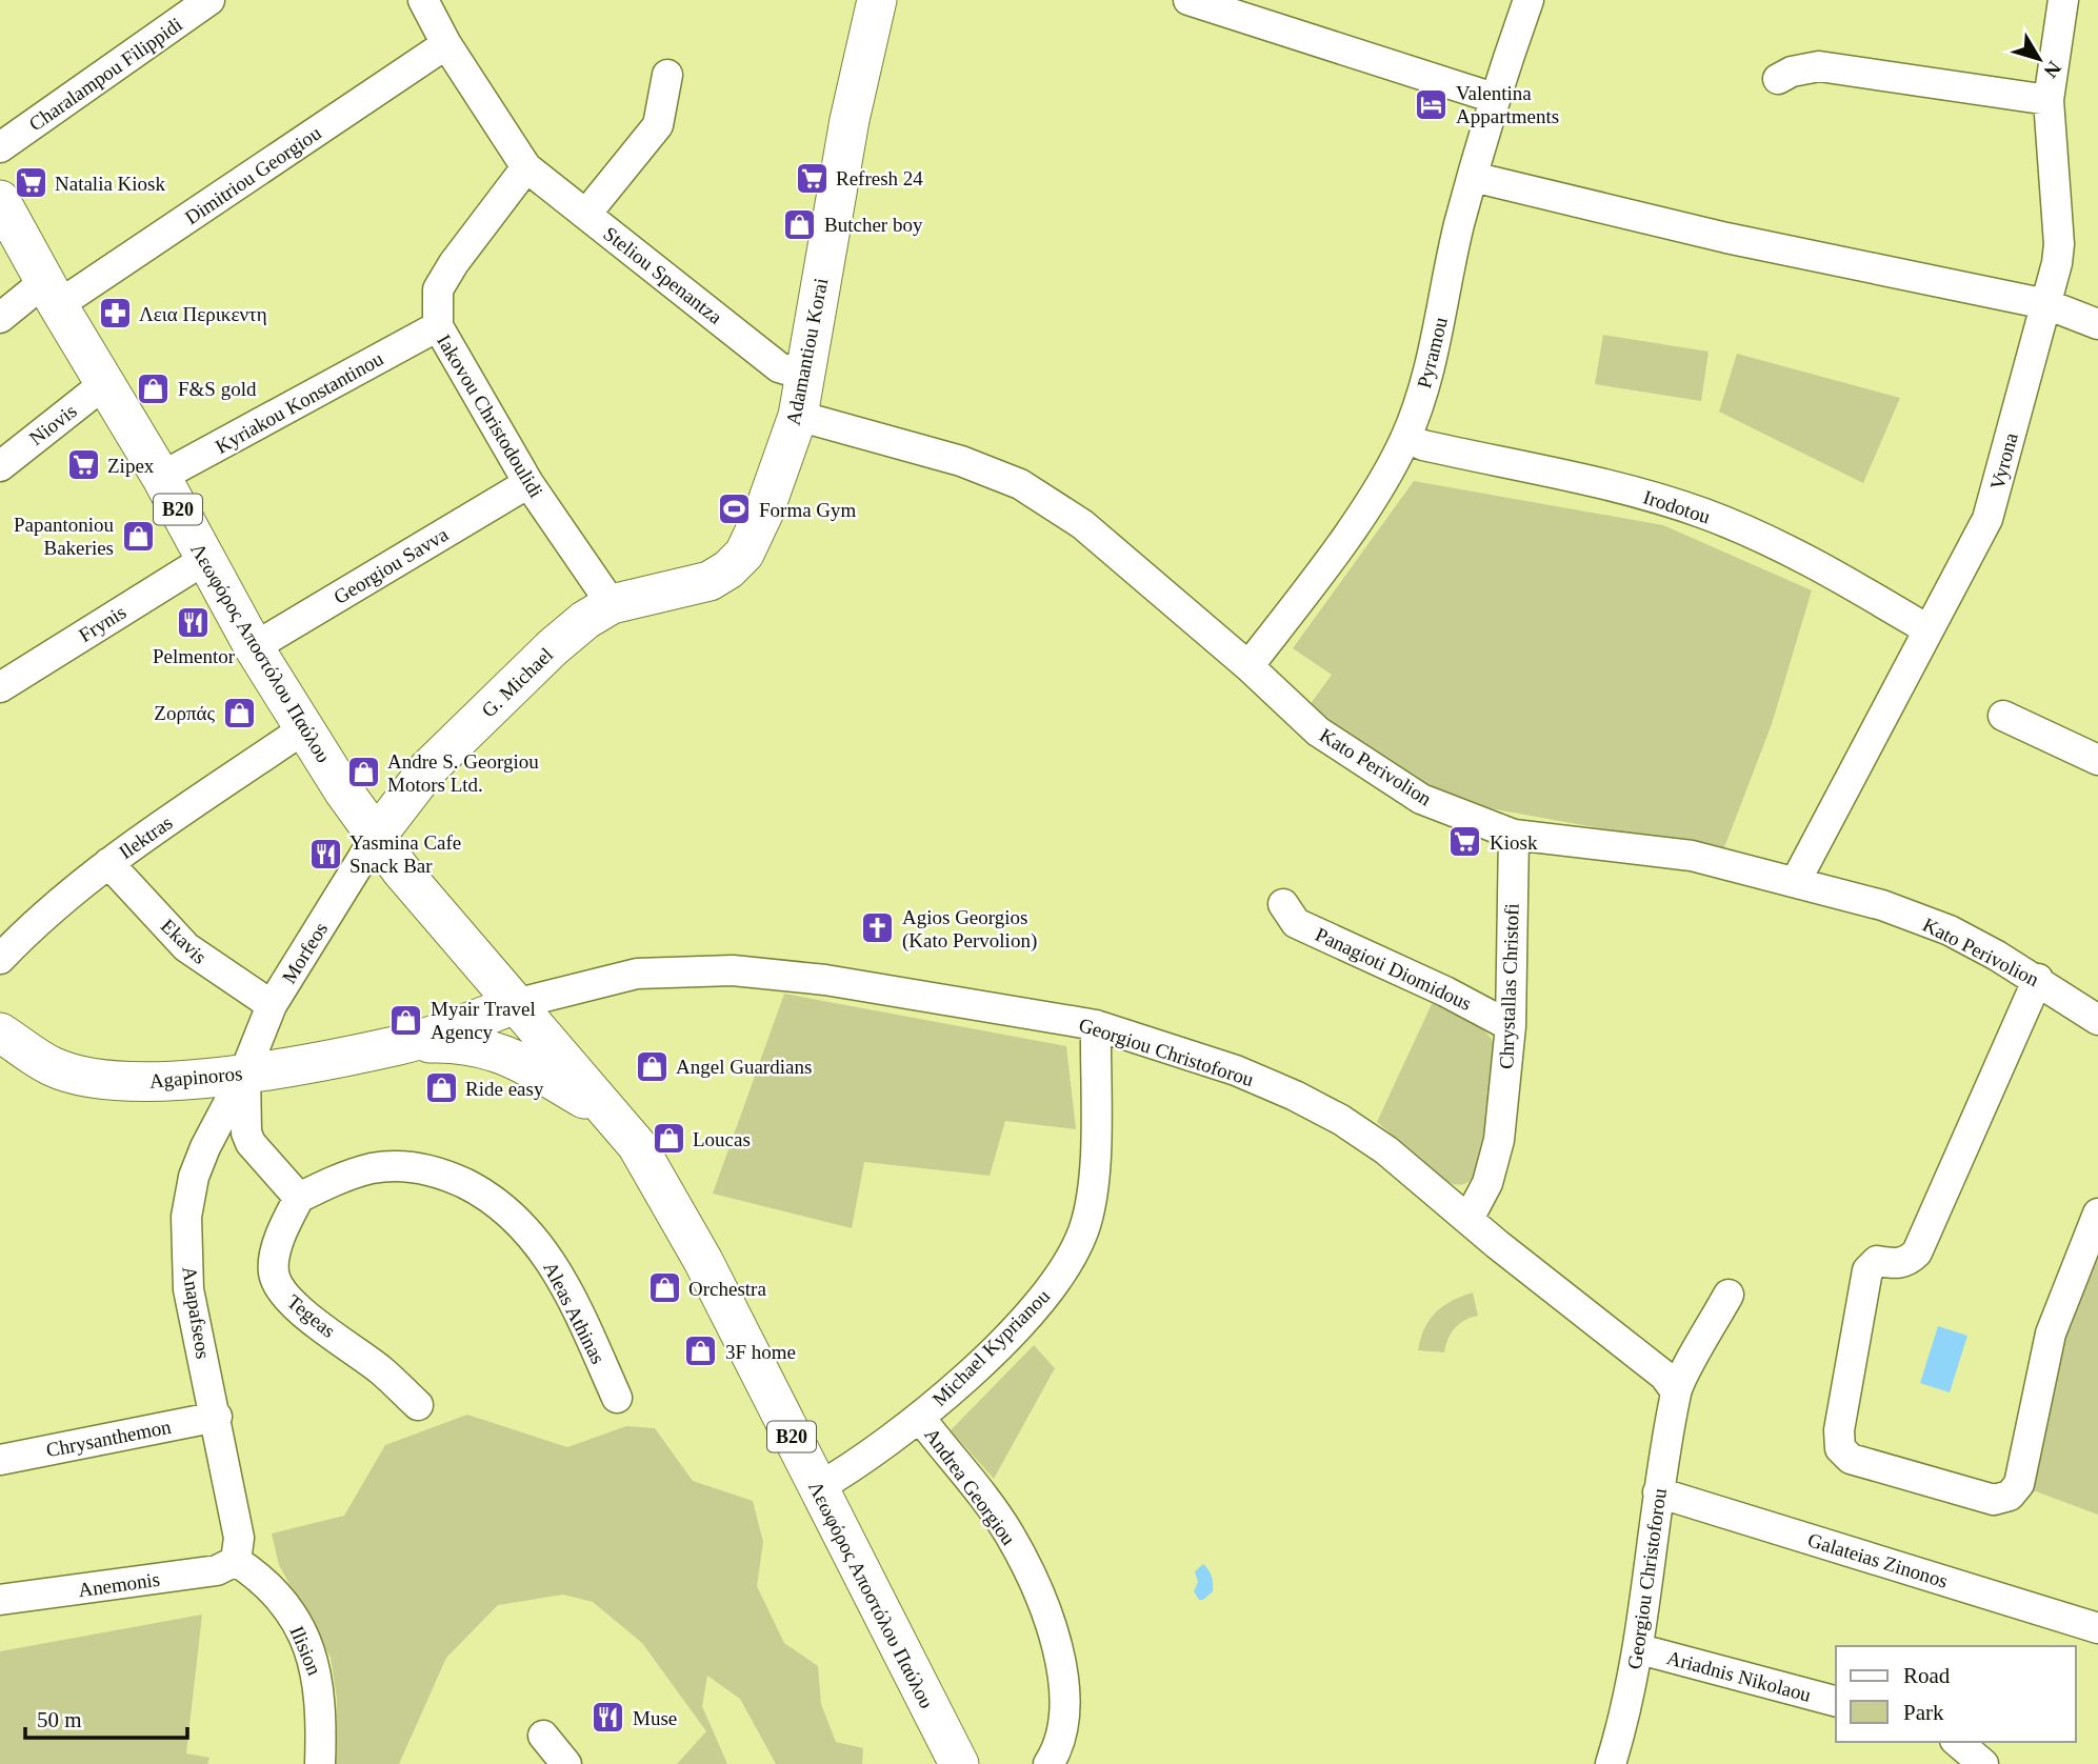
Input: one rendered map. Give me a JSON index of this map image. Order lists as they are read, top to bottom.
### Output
{
  "streets": {
    "main road": [
      "Adamantiou Korai",
      "B20",
      "Λεωφόρος Αποστόλου Παύλου",
      "G. Michael",
      "Agapinoros"
    ],
    "street": [
      "Charalampou Filippidi",
      "Dimitriou Georgiou",
      "Steliou Spenantza",
      "Pyramou",
      "Kyriakou Konstantinou",
      "Iakovou Christodoulidi",
      "Niovis",
      "Vyrona",
      "Irodotou",
      "Georgiou Savva",
      "Frynis",
      "Kato Perivolion",
      "Ilektras",
      "Ekavis",
      "Morfeos",
      "Panagioti Diomidous",
      "Chrystallas Christofi",
      "Georgiou Christoforou",
      "Anapafseos",
      "Aleas Athinas",
      "Tegeas",
      "Michael Kyprianou",
      "Chrysanthemon",
      "Andrea Georgiou",
      "Galateias Zinonos",
      "Anemonis",
      "Ilision",
      "Ariadnis Nikolaou"
    ]
  },
  "crossings": [
    ["Dimitriou Georgiou", "Λεωφόρος Αποστόλου Παύλου"],
    ["Steliou Spenantza", "Adamantiou Korai"],
    ["Steliou Spenantza", "Iakovou Christodoulidi"],
    ["Adamantiou Korai", "Iakovou Christodoulidi"],
    ["Adamantiou Korai", "G. Michael"],
    ["Adamantiou Korai", "Kato Perivolion"],
    ["Pyramou", "Irodotou"],
    ["Pyramou", "Kato Perivolion"],
    ["Kyriakou Konstantinou", "Iakovou Christodoulidi"],
    ["Kyriakou Konstantinou", "Λεωφόρος Αποστόλου Παύλου"],
    ["Iakovou Christodoulidi", "Georgiou Savva"],
    ["Iakovou Christodoulidi", "G. Michael"],
    ["Niovis", "Λεωφόρος Αποστόλου Παύλου"],
    ["Vyrona", "Irodotou"],
    ["Vyrona", "Kato Perivolion"],
    ["B20", "Λεωφόρος Αποστόλου Παύλου"],
    ["B20", "Georgiou Christoforou"],
    ["Georgiou Savva", "Λεωφόρος Αποστόλου Παύλου"],
    ["Frynis", "Λεωφόρος Αποστόλου Παύλου"],
    ["Λεωφόρος Αποστόλου Παύλου", "G. Michael"],
    ["Λεωφόρος Αποστόλου Παύλου", "Ilektras"],
    ["Λεωφόρος Αποστόλου Παύλου", "Morfeos"],
    ["Λεωφόρος Αποστόλου Παύλου", "Georgiou Christoforou"],
    ["Λεωφόρος Αποστόλου Παύλου", "Michael Kyprianou"],
    ["G. Michael", "Morfeos"],
    ["Kato Perivolion", "Chrystallas Christofi"],
    ["Ilektras", "Ekavis"],
    ["Ekavis", "Morfeos"],
    ["Morfeos", "Agapinoros"],
    ["Morfeos", "Anapafseos"],
    ["Panagioti Diomidous", "Chrystallas Christofi"],
    ["Chrystallas Christofi", "Georgiou Christoforou"],
    ["Georgiou Christoforou", "Michael Kyprianou"],
    ["Georgiou Christoforou", "Galateias Zinonos"],
    ["Georgiou Christoforou", "Ariadnis Nikolaou"],
    ["Agapinoros", "Anapafseos"],
    ["Anapafseos", "Chrysanthemon"],
    ["Anapafseos", "Anemonis"],
    ["Anapafseos", "Ilision"],
    ["Aleas Athinas", "Tegeas"],
    ["Michael Kyprianou", "Andrea Georgiou"],
    ["Anemonis", "Ilision"]
  ],
  "places": {
    "hotel": ["Valentina Appartments"],
    "supermarket": [
      "Refresh 24",
      "Natalia Kiosk",
      "Zipex",
      "Kiosk"
    ],
    "shop": [
      "Butcher boy",
      "F&S gold",
      "Papantoniou Bakeries",
      "Ζορπάς",
      "Andre S. Georgiou Motors Ltd.",
      "Myair Travel Agency",
      "Angel Guardians",
      "Ride easy",
      "Loucas",
      "Orchestra",
      "3F home"
    ],
    "pharmacy": ["Λεια Περικεντη"],
    "sports": ["Forma Gym"],
    "restaurant": ["Pelmentor", "Yasmina Cafe Snack Bar", "Muse"],
    "church": ["Agios Georgios (Kato Pervolion)"]
  },
  "legend": ["Road", "Park"],
  "scale_bar": "50 m",
  "north": "bottom right"
}
